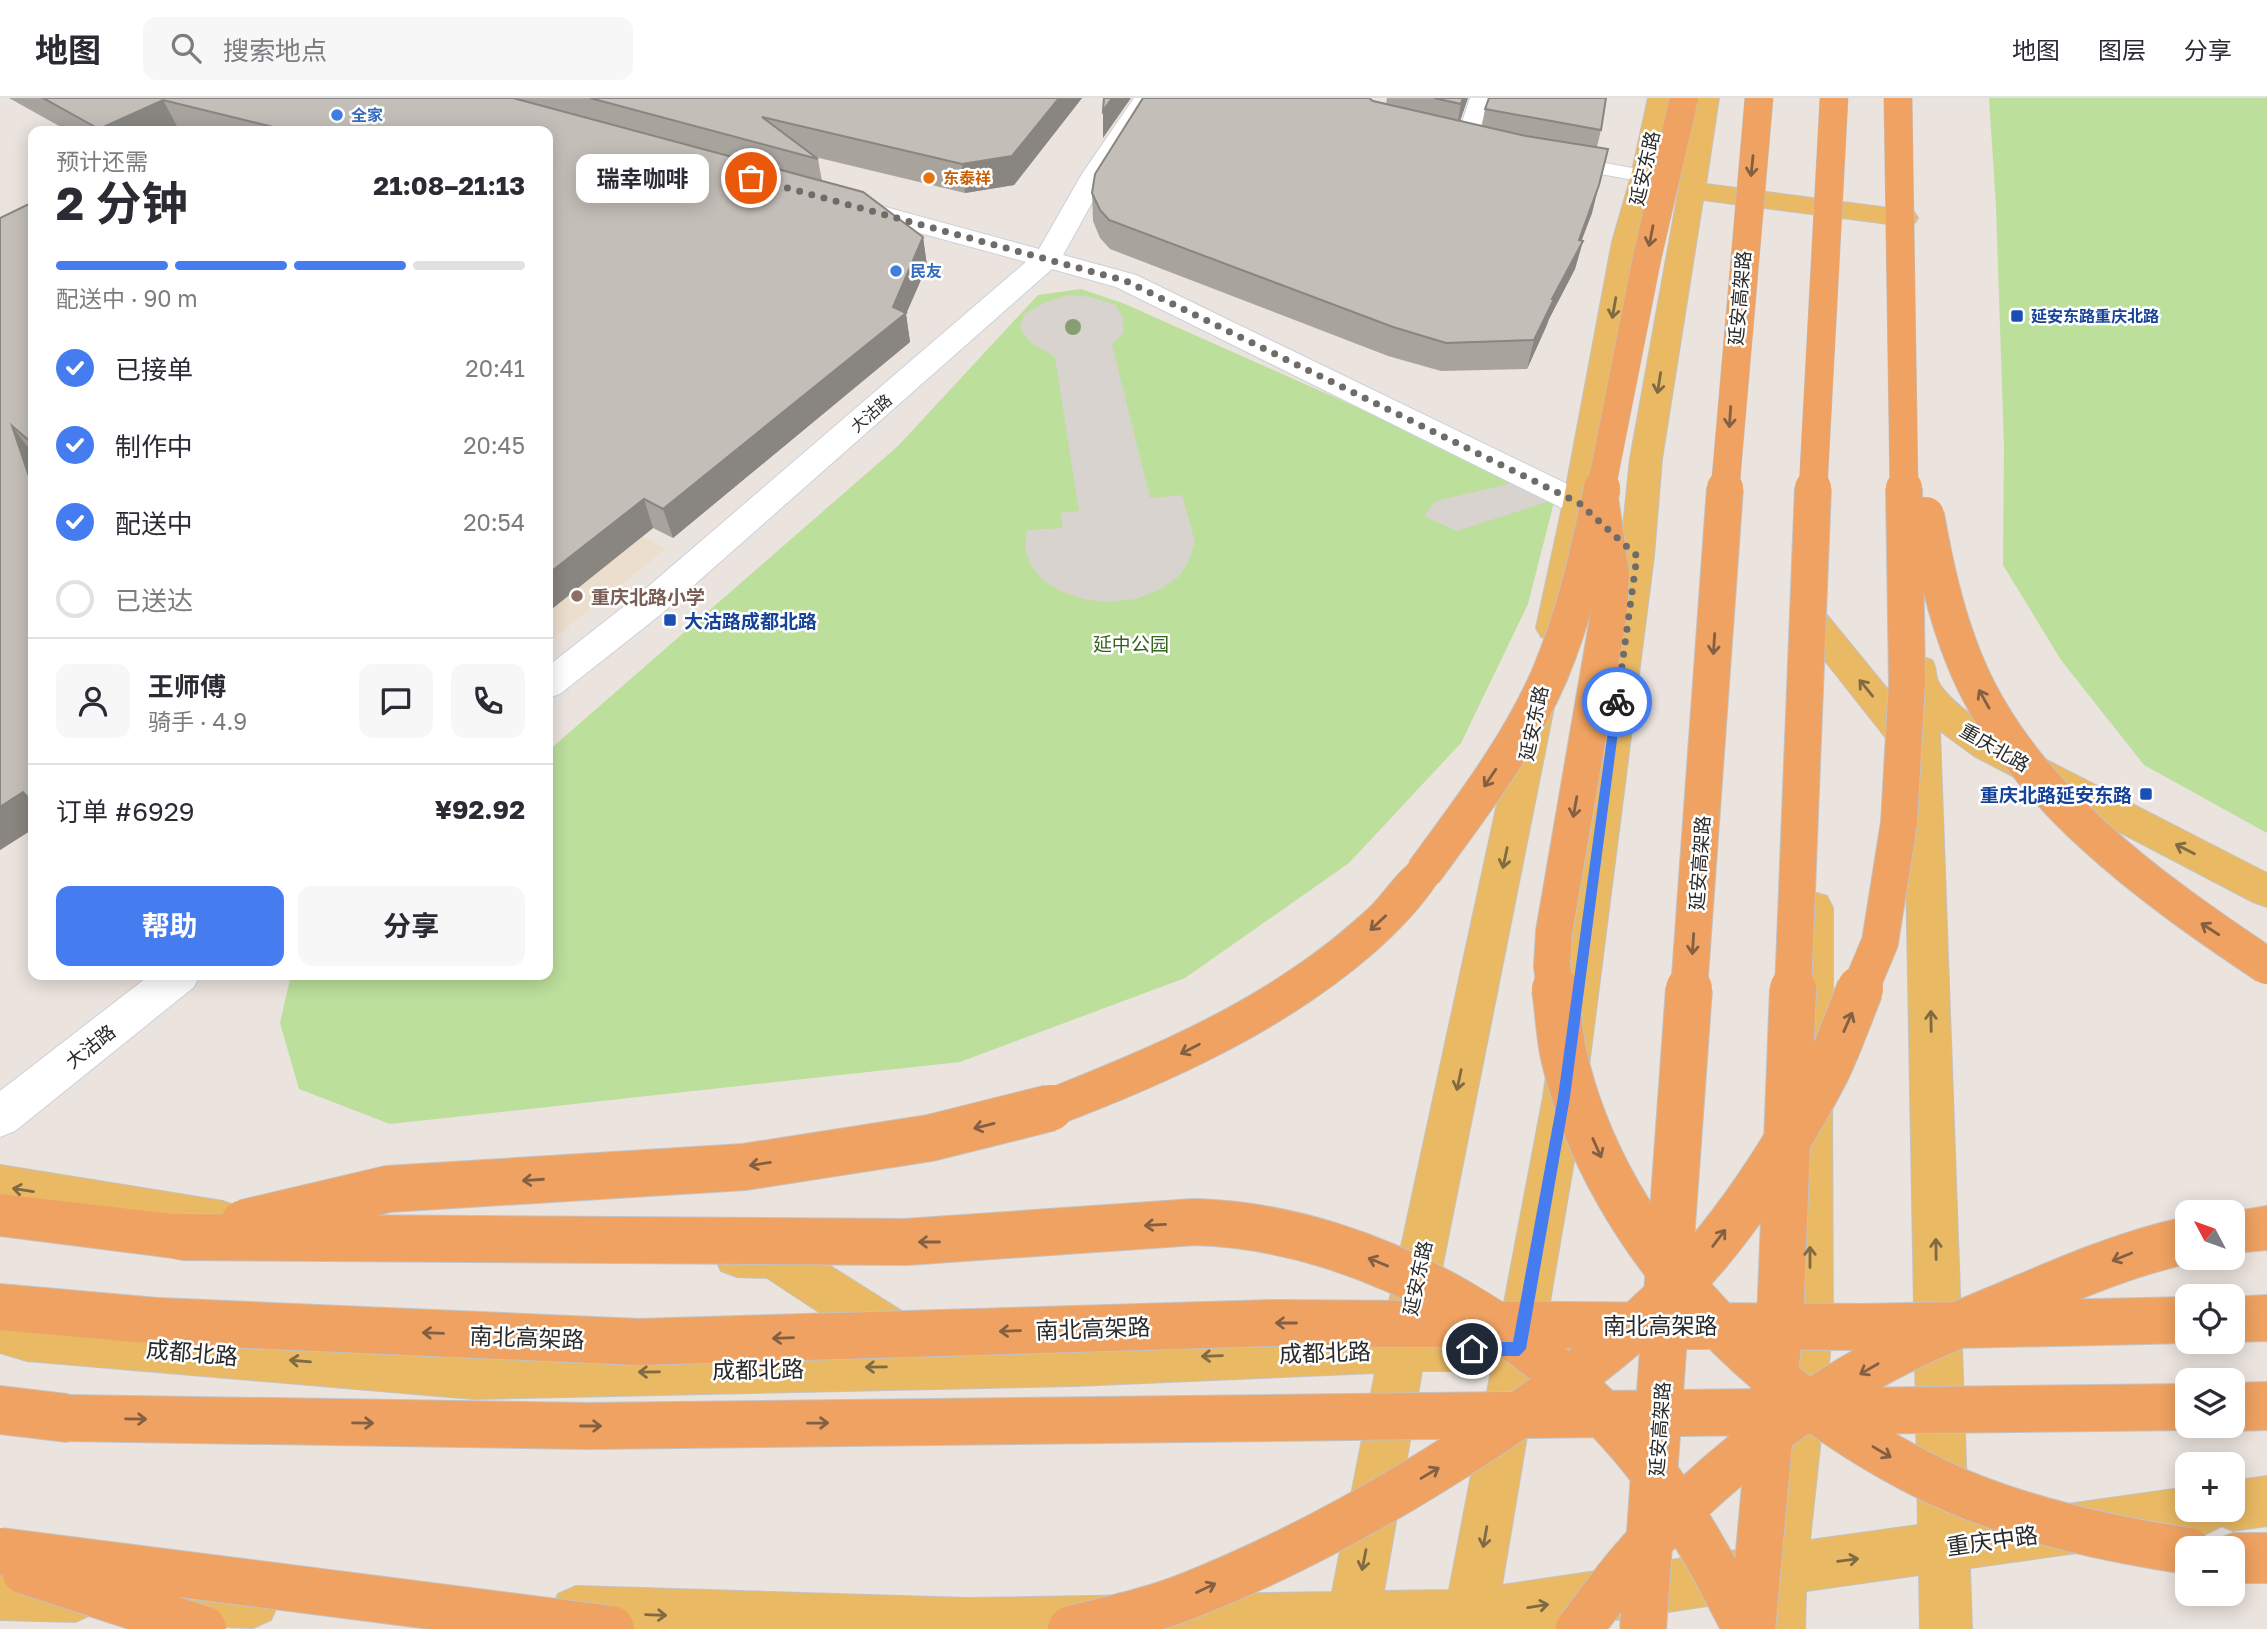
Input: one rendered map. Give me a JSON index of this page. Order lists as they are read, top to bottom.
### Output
{
  "streets": {
    "highway": ["延安高架路", "南北高架路"],
    "main road": [
      "延安东路",
      "重庆北路",
      "成都北路",
      "重庆中路"
    ],
    "street": ["大沽路"]
  },
  "crossings": [
    ["延安东路", "成都北路"]
  ],
  "one_way": ["重庆北路", "重庆中路"],
  "parks": ["延中公园"],
  "places": {
    "other": [
      "全家",
      "瑞幸咖啡",
      "东泰祥",
      "民友",
      "重庆北路小学"
    ],
    "transit": ["延安东路重庆北路", "大沽路成都北路", "重庆北路延安东路"]
  },
  "north": "top left",
  "page": {
    "header": "地图",
    "search": "搜索地点",
    "nav": ["地图", "图层", "分享"],
    "heading": ["2 分钟", "预计还需", "21:08–21:13"],
    "panel": [
      "王师傅",
      "骑手 · 4.9",
      "订单 #6929",
      "¥92.92"
    ],
    "bubble": "瑞幸咖啡",
    "bar": "配送中 · 90 m",
    "list": [
      ["已接单", "20:41"],
      ["制作中", "20:45"],
      ["配送中", "20:54"],
      "已送达"
    ],
    "buttons": ["帮助", "分享"],
    "map_buttons": ["+", "−"]
  }
}
